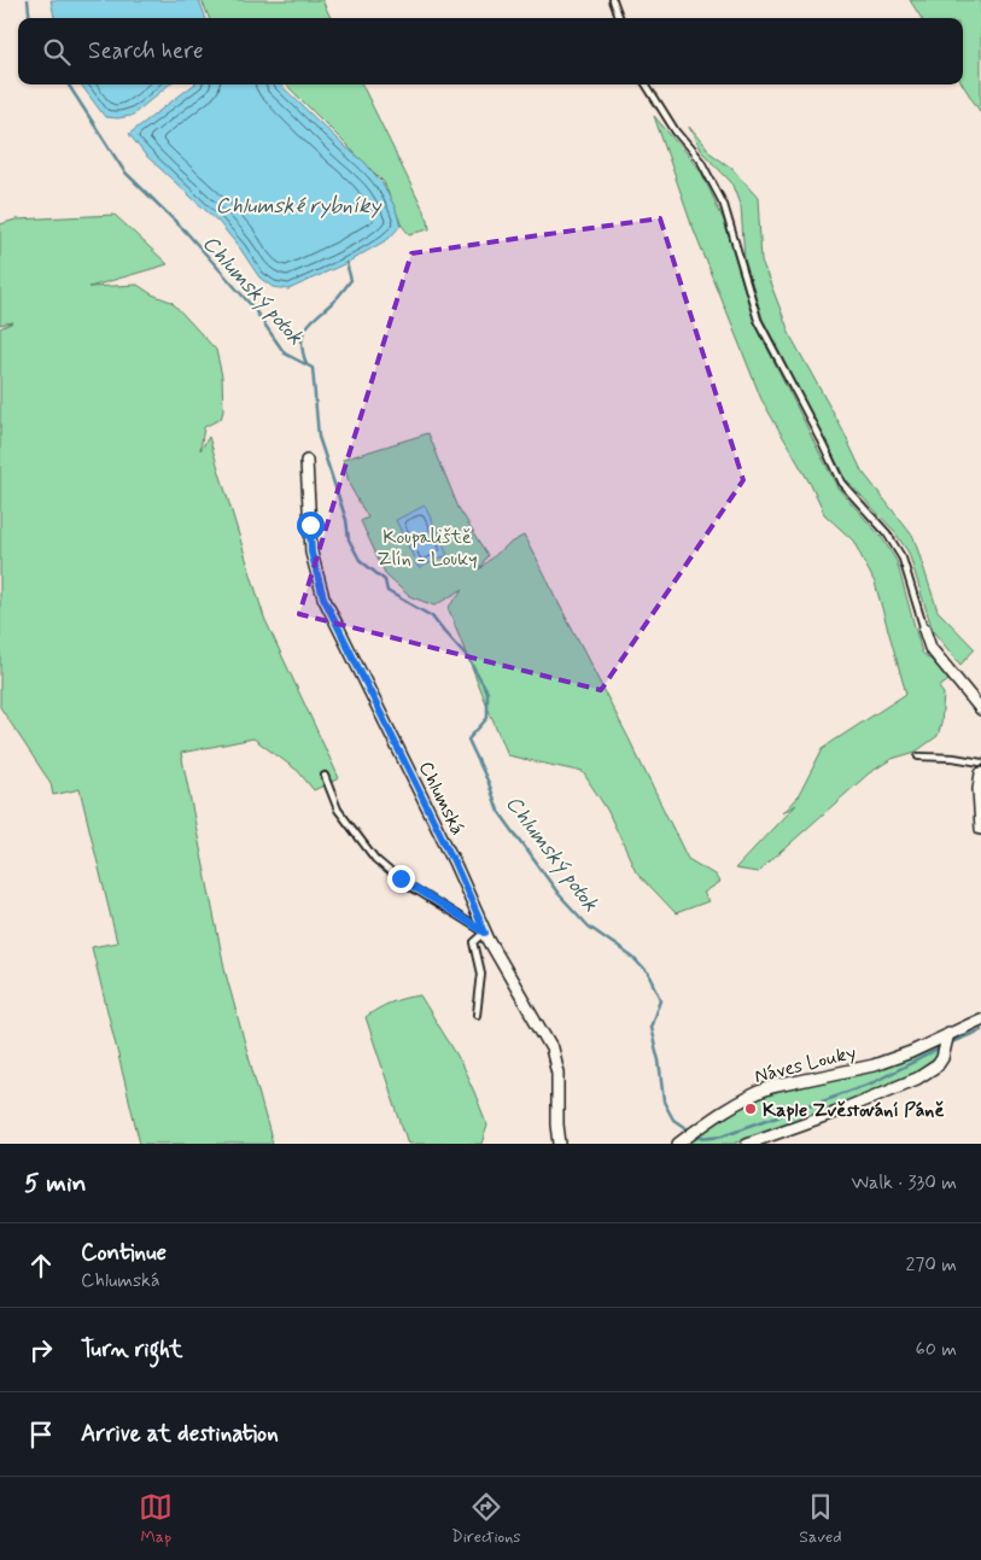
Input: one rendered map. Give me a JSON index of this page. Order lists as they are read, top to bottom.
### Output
{
  "streets": {
    "street": ["Chlumská", "Náves Louky"]
  },
  "water": ["Chlumské rybníky", "Chlumský potok"],
  "parks": ["Koupaliště Zlín - Louky"],
  "places": ["Kaple Zvěstování Páně"],
  "page": {
    "search": "Search here",
    "heading": ["5 min", "Walk · 330 m"],
    "list": [
      ["Continue", "Chlumská", "270 m"],
      ["Turn right", "60 m"],
      "Arrive at destination"
    ],
    "nav": ["Map", "Directions", "Saved"]
  }
}
